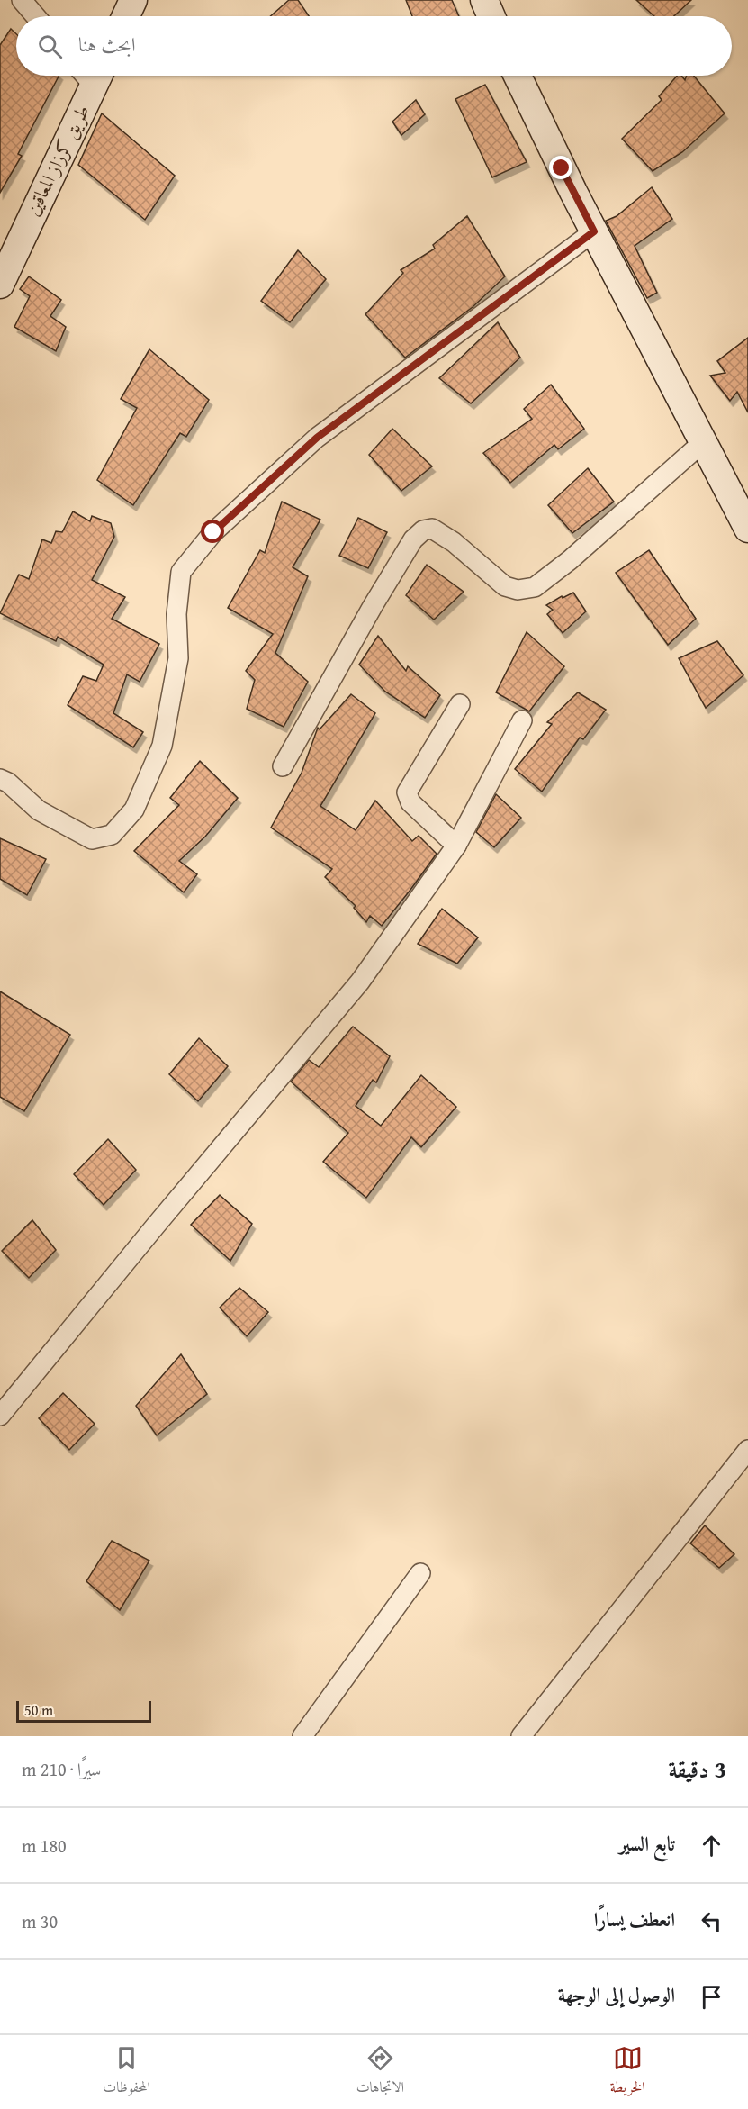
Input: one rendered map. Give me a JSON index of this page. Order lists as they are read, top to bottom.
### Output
{
  "streets": {
    "street": ["طريق كرزاز المعاقين"]
  },
  "scale_bar": "50 m",
  "page": {
    "search": "ابحث هنا",
    "scale": "50 m",
    "heading": ["3 دقيقة", "سيرًا · 210 m"],
    "list": [
      ["تابع السير", "180 m"],
      ["انعطف يسارًا", "30 m"],
      "الوصول إلى الوجهة"
    ],
    "nav": ["الخريطة", "الاتجاهات", "المحفوظات"]
  }
}
